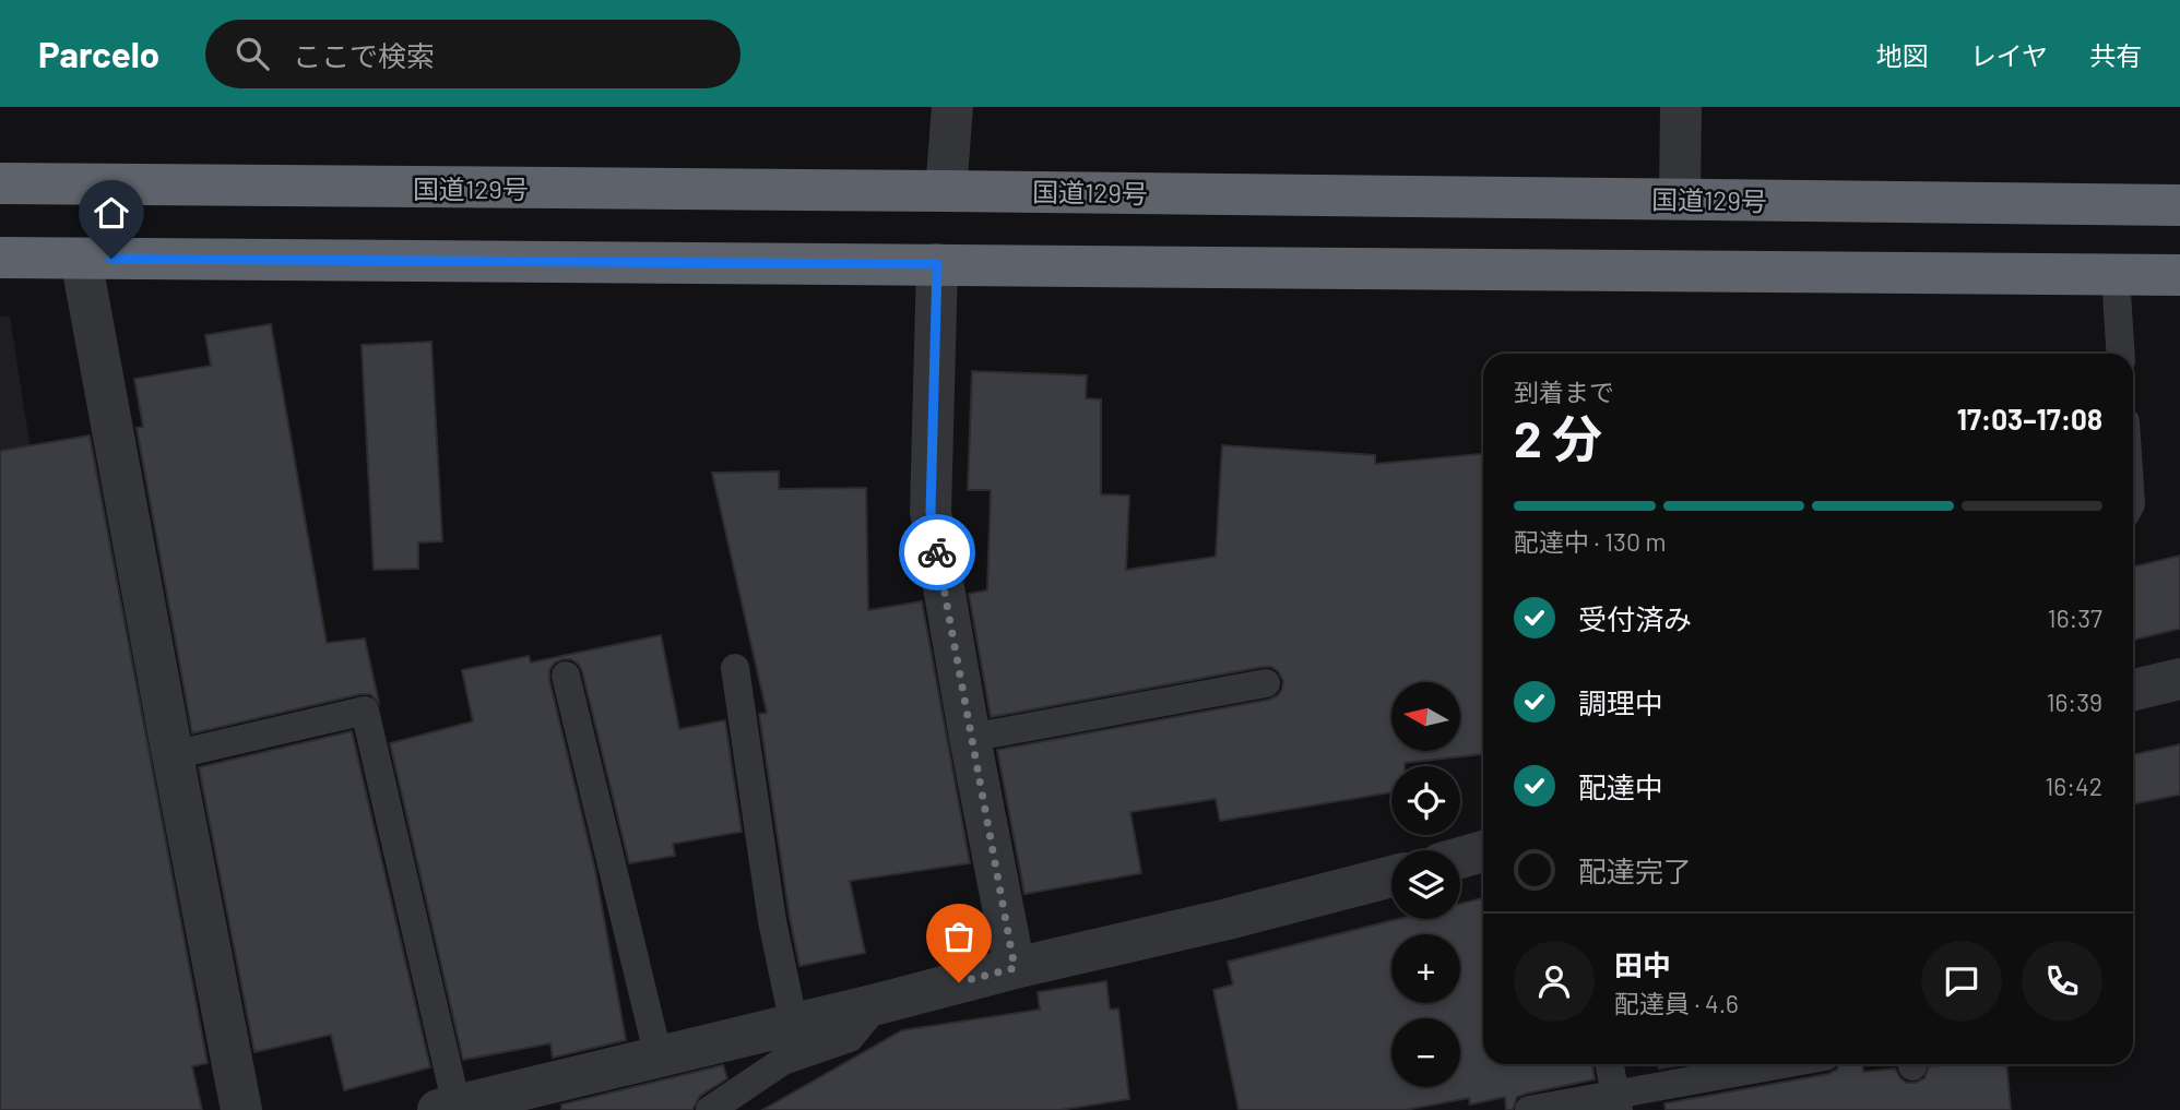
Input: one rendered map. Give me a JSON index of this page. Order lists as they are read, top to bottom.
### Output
{
  "streets": {
    "highway": ["国道129号"]
  },
  "north": "left",
  "page": {
    "header": "Parcelo",
    "search": "ここで検索",
    "nav": ["地図", "レイヤ", "共有"],
    "heading": ["2 分", "到着まで", "17:03–17:08"],
    "panel": ["田中", "配達員 · 4.6"],
    "bar": "配達中 · 130 m",
    "list": [
      ["受付済み", "16:37"],
      ["調理中", "16:39"],
      ["配達中", "16:42"],
      "配達完了"
    ],
    "map_buttons": ["+", "−"]
  }
}
